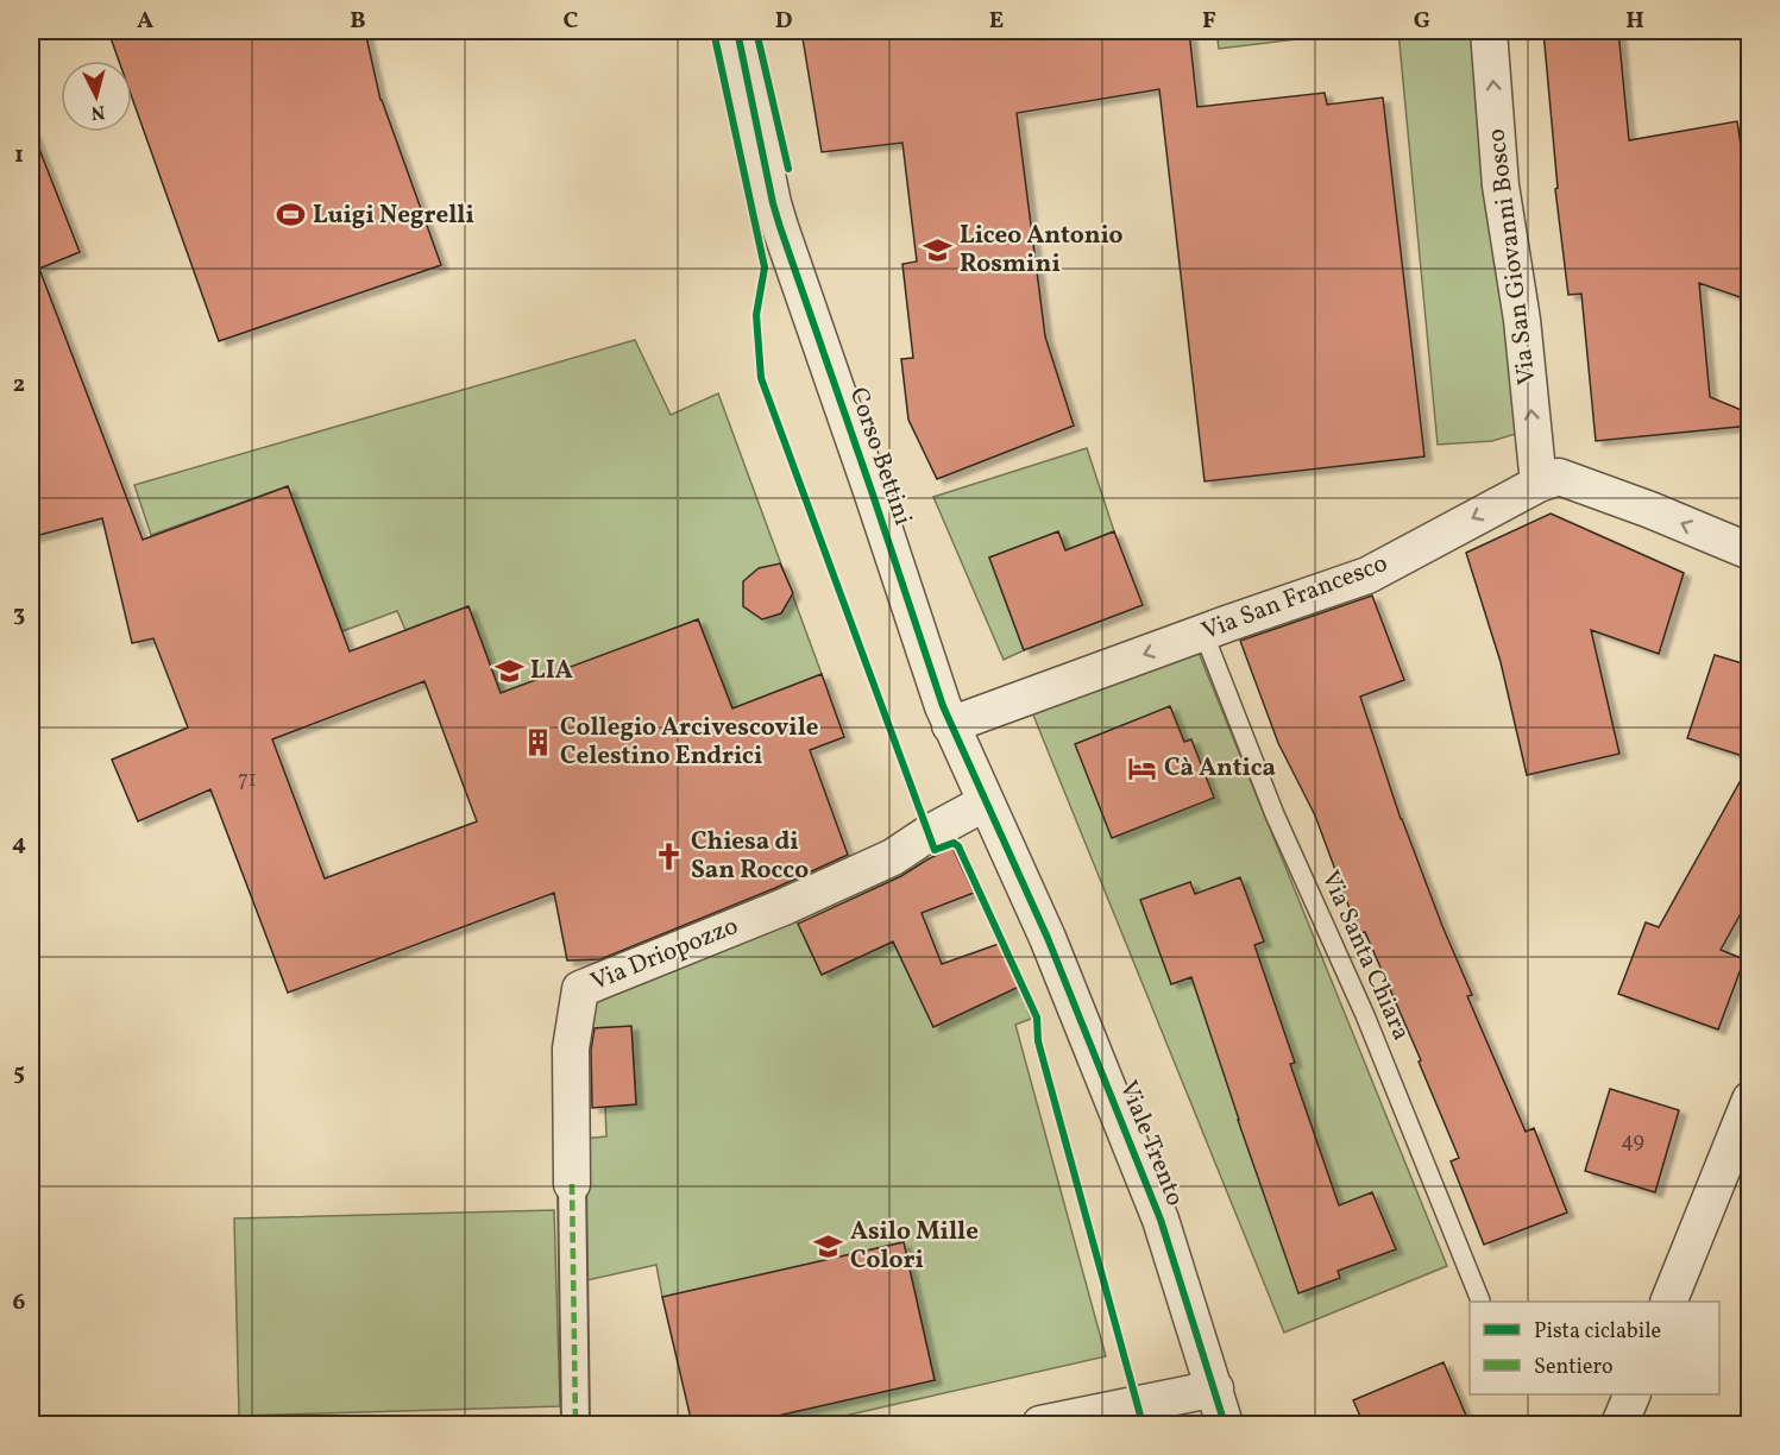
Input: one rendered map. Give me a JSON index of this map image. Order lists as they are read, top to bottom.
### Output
{
  "streets": {
    "street": [
      "Via San Giovanni Bosco",
      "Corso Bettini",
      "Via San Francesco",
      "Via Driopozzo",
      "Viale Trento"
    ],
    "lane": ["Via Santa Chiara"]
  },
  "crossings": [
    ["Via San Giovanni Bosco", "Via San Francesco"],
    ["Corso Bettini", "Via San Francesco"],
    ["Corso Bettini", "Via Driopozzo"],
    ["Corso Bettini", "Viale Trento"],
    ["Via San Francesco", "Via Santa Chiara"]
  ],
  "one_way": ["Via San Giovanni Bosco", "Via San Francesco"],
  "places": {
    "sports": ["Luigi Negrelli"],
    "school or university": ["Liceo Antonio Rosmini", "LIA", "Asilo Mille Colori"],
    "building": ["Collegio Arcivescovile Celestino Endrici"],
    "hotel": ["Cà Antica"],
    "church": ["Chiesa di San Rocco"]
  },
  "house_numbers": ["71", "49"],
  "legend": ["Pista ciclabile", "Sentiero"],
  "north": "bottom",
  "grid": {
    "columns": [
      "A",
      "B",
      "C",
      "D",
      "E",
      "F",
      "G",
      "H"
    ],
    "rows": [
      "1",
      "2",
      "3",
      "4",
      "5",
      "6"
    ]
  }
}
